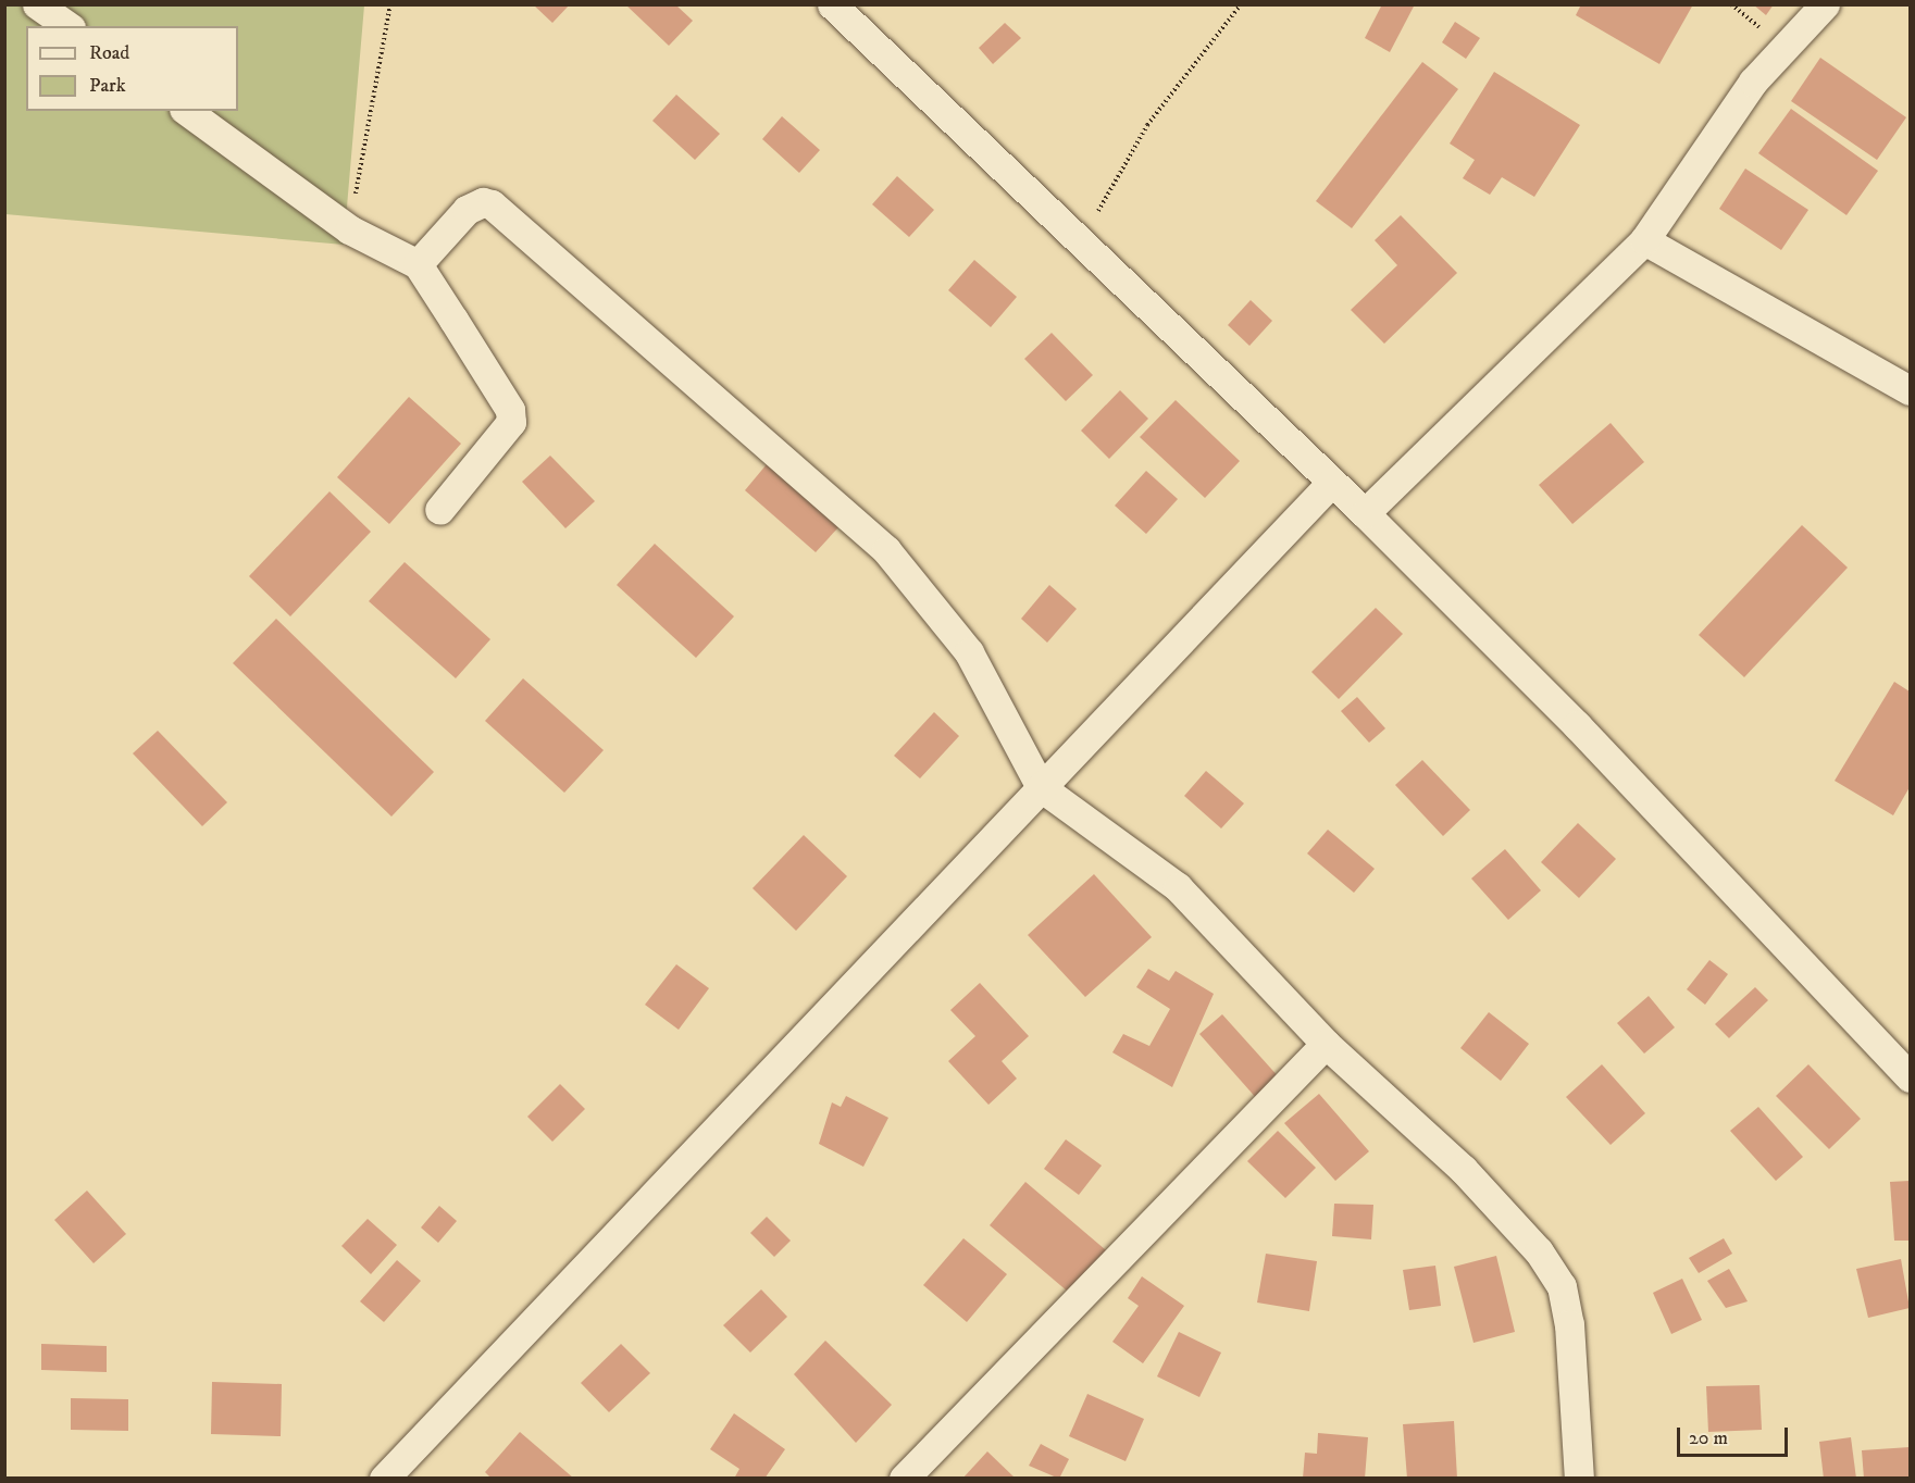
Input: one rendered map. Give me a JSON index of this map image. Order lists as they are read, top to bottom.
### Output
{
  "legend": ["Road", "Park"],
  "scale_bar": "20 m"
}
